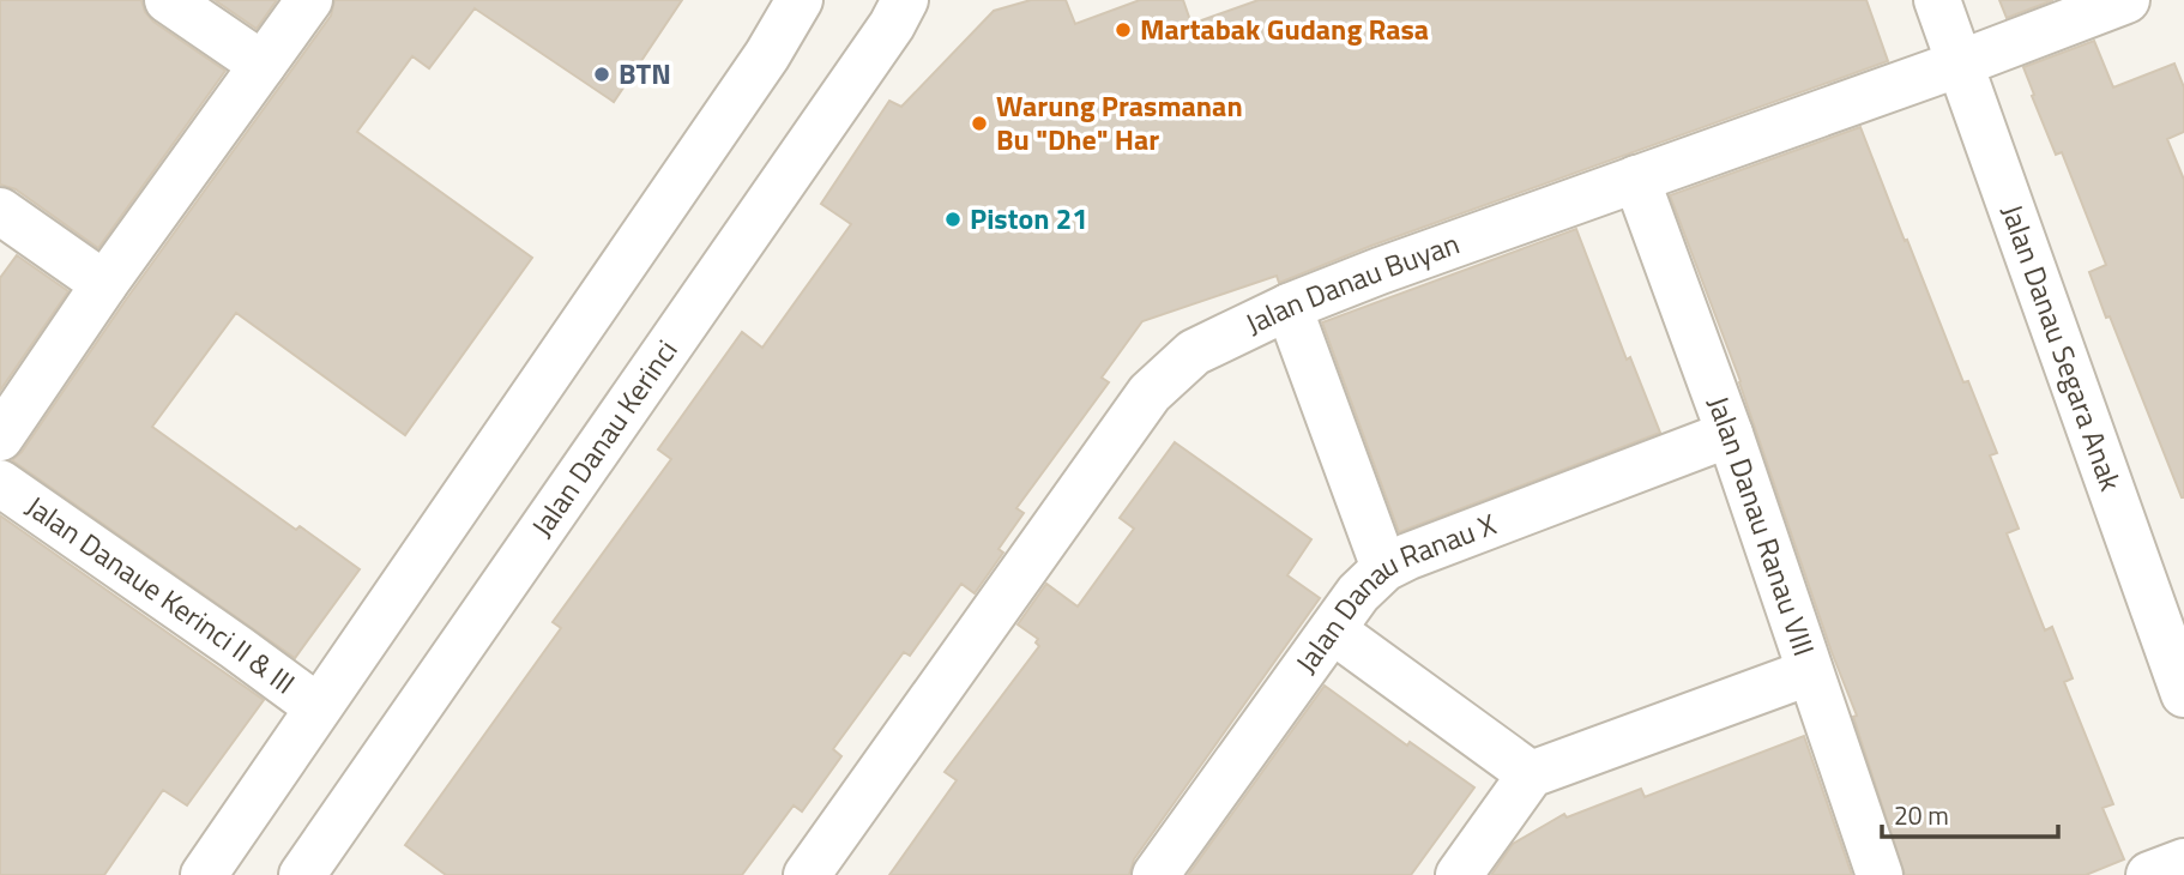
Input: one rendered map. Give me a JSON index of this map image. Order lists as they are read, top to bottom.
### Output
{
  "streets": {
    "street": [
      "Jalan Danau Buyan",
      "Jalan Danau Segara Anak",
      "Jalan Danau Kerinci",
      "Jalan Danau Ranau VIII",
      "Jalan Danaue Kerinci II & III",
      "Jalan Danau Ranau X"
    ]
  },
  "crossings": [
    ["Jalan Danau Buyan", "Jalan Danau Segara Anak"],
    ["Jalan Danau Buyan", "Jalan Danau Ranau VIII"],
    ["Jalan Danau Ranau VIII", "Jalan Danau Ranau X"]
  ],
  "places": [
    "Martabak Gudang Rasa",
    "BTN",
    "Warung Prasmanan Bu \"Dhe\" Har",
    "Piston 21"
  ],
  "scale_bar": "20 m"
}
